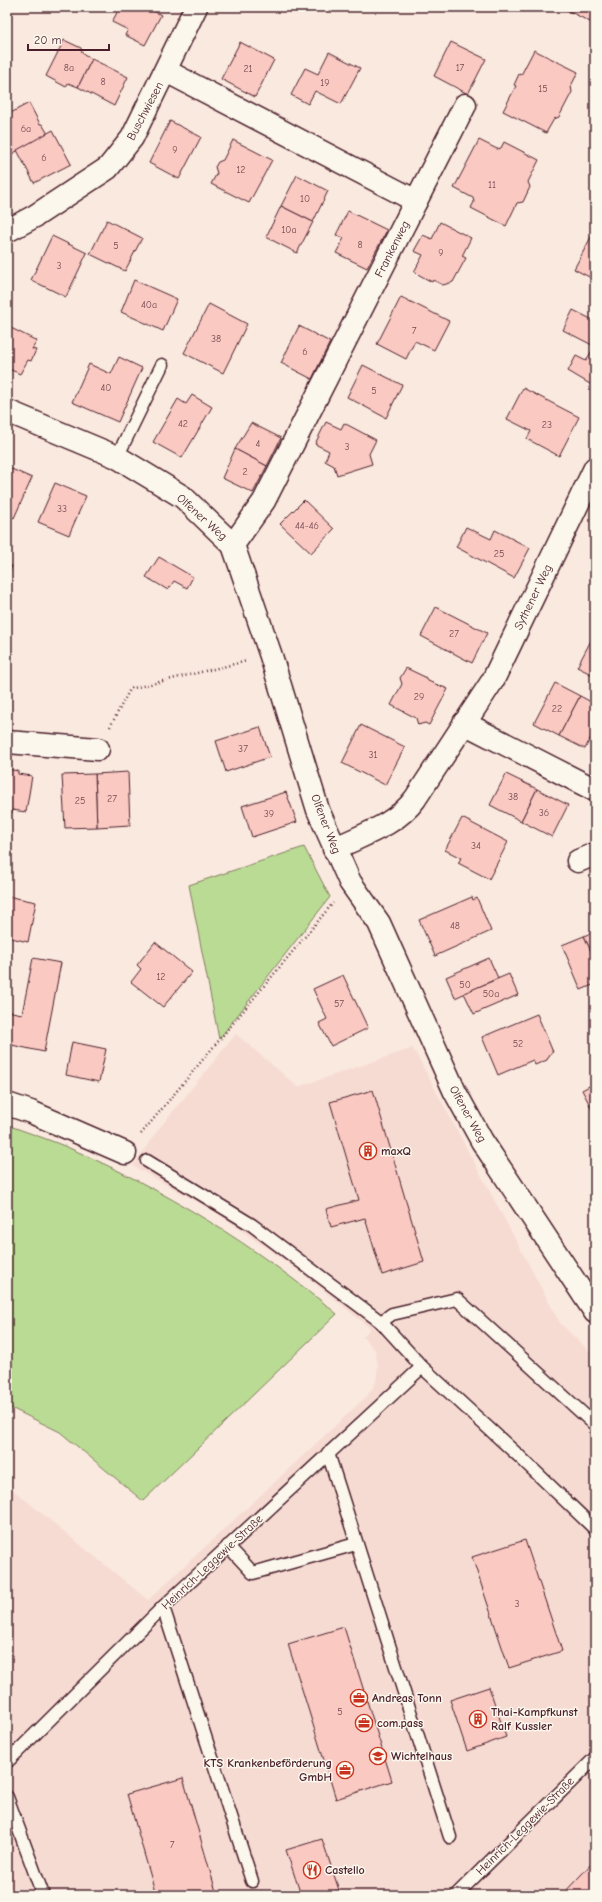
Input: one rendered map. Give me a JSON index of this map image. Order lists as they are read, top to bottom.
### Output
{
  "streets": {
    "street": [
      "Buschwiesen",
      "Frankenweg",
      "Olfener Weg",
      "Sythener Weg"
    ],
    "lane": ["Heinrich-Leggewie-Straße"]
  },
  "crossings": [
    ["Frankenweg", "Olfener Weg"],
    ["Olfener Weg", "Sythener Weg"]
  ],
  "places": {
    "building": ["maxQ", "Thai-Kampfkunst Ralf Kussler"],
    "office": ["Andreas Tonn", "com.pass", "KTS Krankenbeförderung GmbH"],
    "school or university": ["Wichtelhaus"],
    "restaurant": ["Castello"]
  },
  "house_numbers": [
    "8a",
    "17",
    "21",
    "8",
    "19",
    "15",
    "6a",
    "9",
    "6",
    "12",
    "11",
    "10",
    "10a",
    "8",
    "5",
    "9",
    "3",
    "40a",
    "7",
    "38",
    "6",
    "40",
    "5",
    "42",
    "23",
    "4",
    "3",
    "2",
    "33",
    "44-46",
    "25",
    "27",
    "29",
    "22",
    "37",
    "31",
    "38",
    "27",
    "25",
    "36",
    "39",
    "34",
    "48",
    "12",
    "50",
    "50a",
    "57",
    "52",
    "3",
    "5",
    "7"
  ],
  "scale_bar": "20 m"
}
